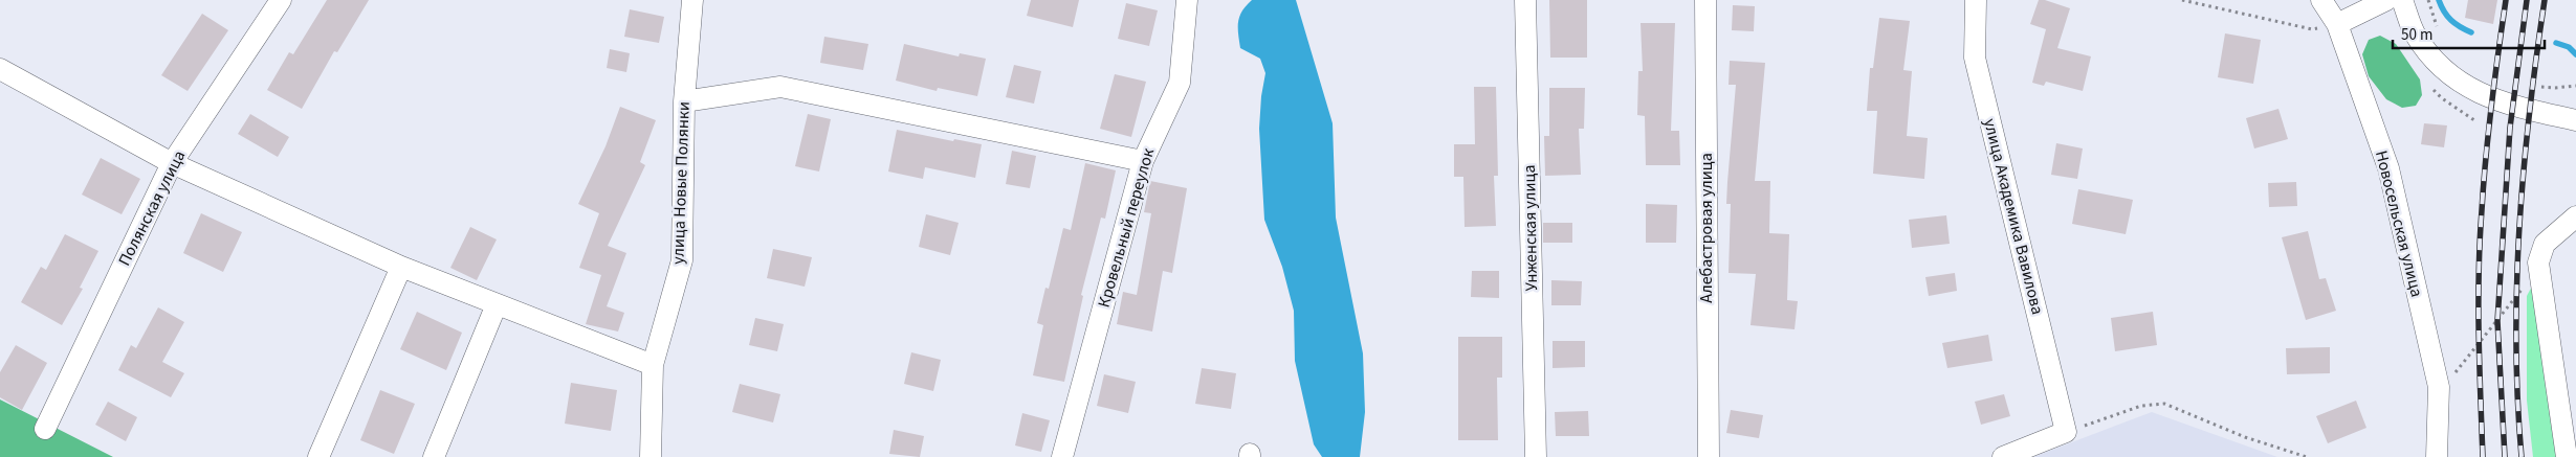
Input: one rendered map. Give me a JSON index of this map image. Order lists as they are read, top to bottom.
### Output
{
  "streets": {
    "street": [
      "улица Новые Полянки",
      "Полянская улица",
      "улица Академика Вавилова",
      "Новосельская улица",
      "Кровельный переулок",
      "Унженская улица",
      "Алебастровая улица"
    ]
  },
  "scale_bar": "50 m"
}
